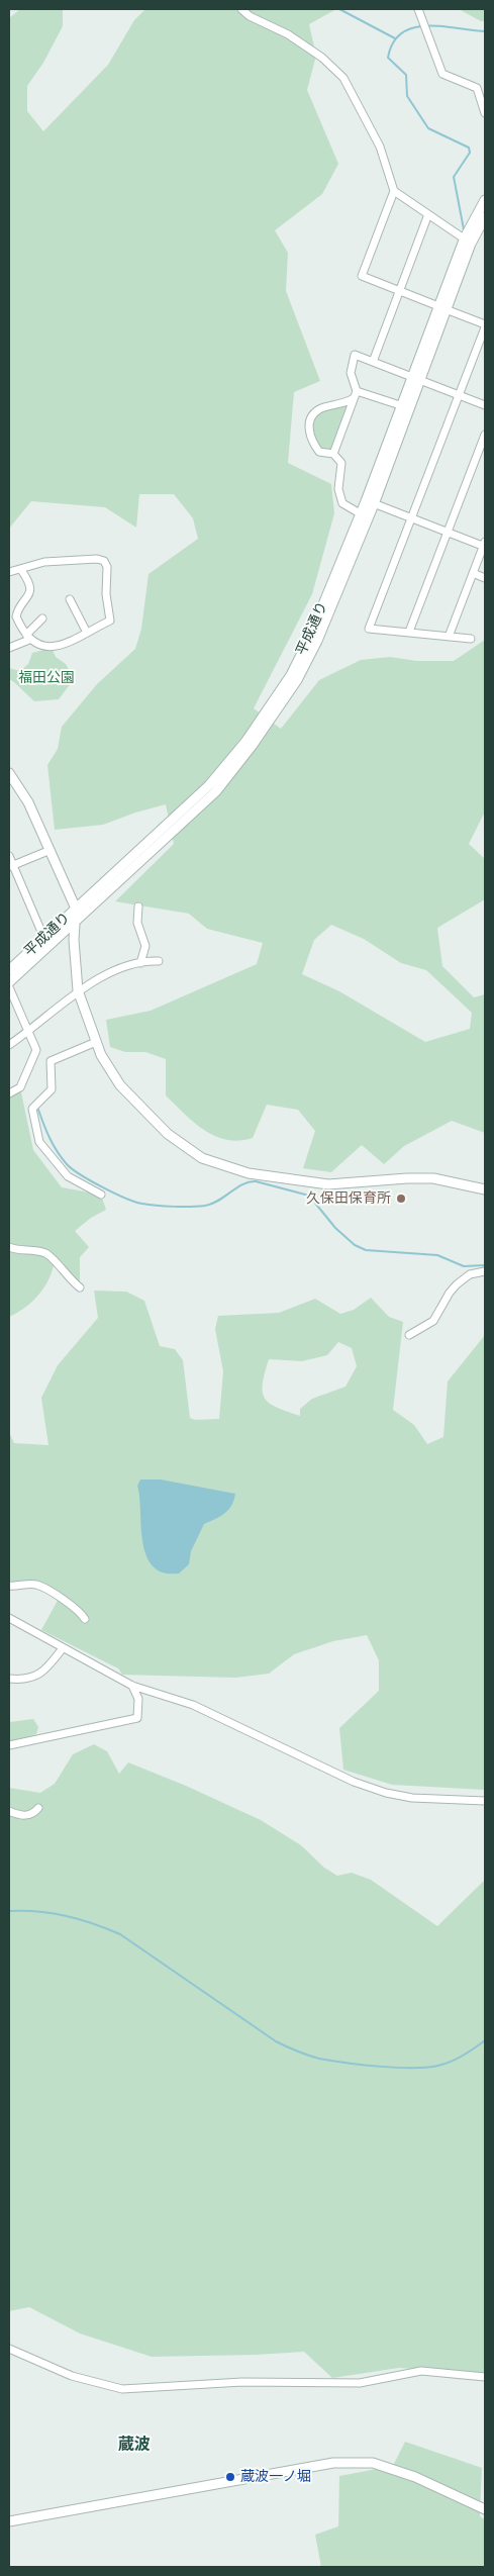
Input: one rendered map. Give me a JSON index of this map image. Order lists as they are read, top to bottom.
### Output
{
  "streets": {
    "street": ["平成通り"]
  },
  "districts": ["蔵波"],
  "parks": ["福田公園"],
  "places": ["久保田保育所", "蔵波一ノ堀"]
}
